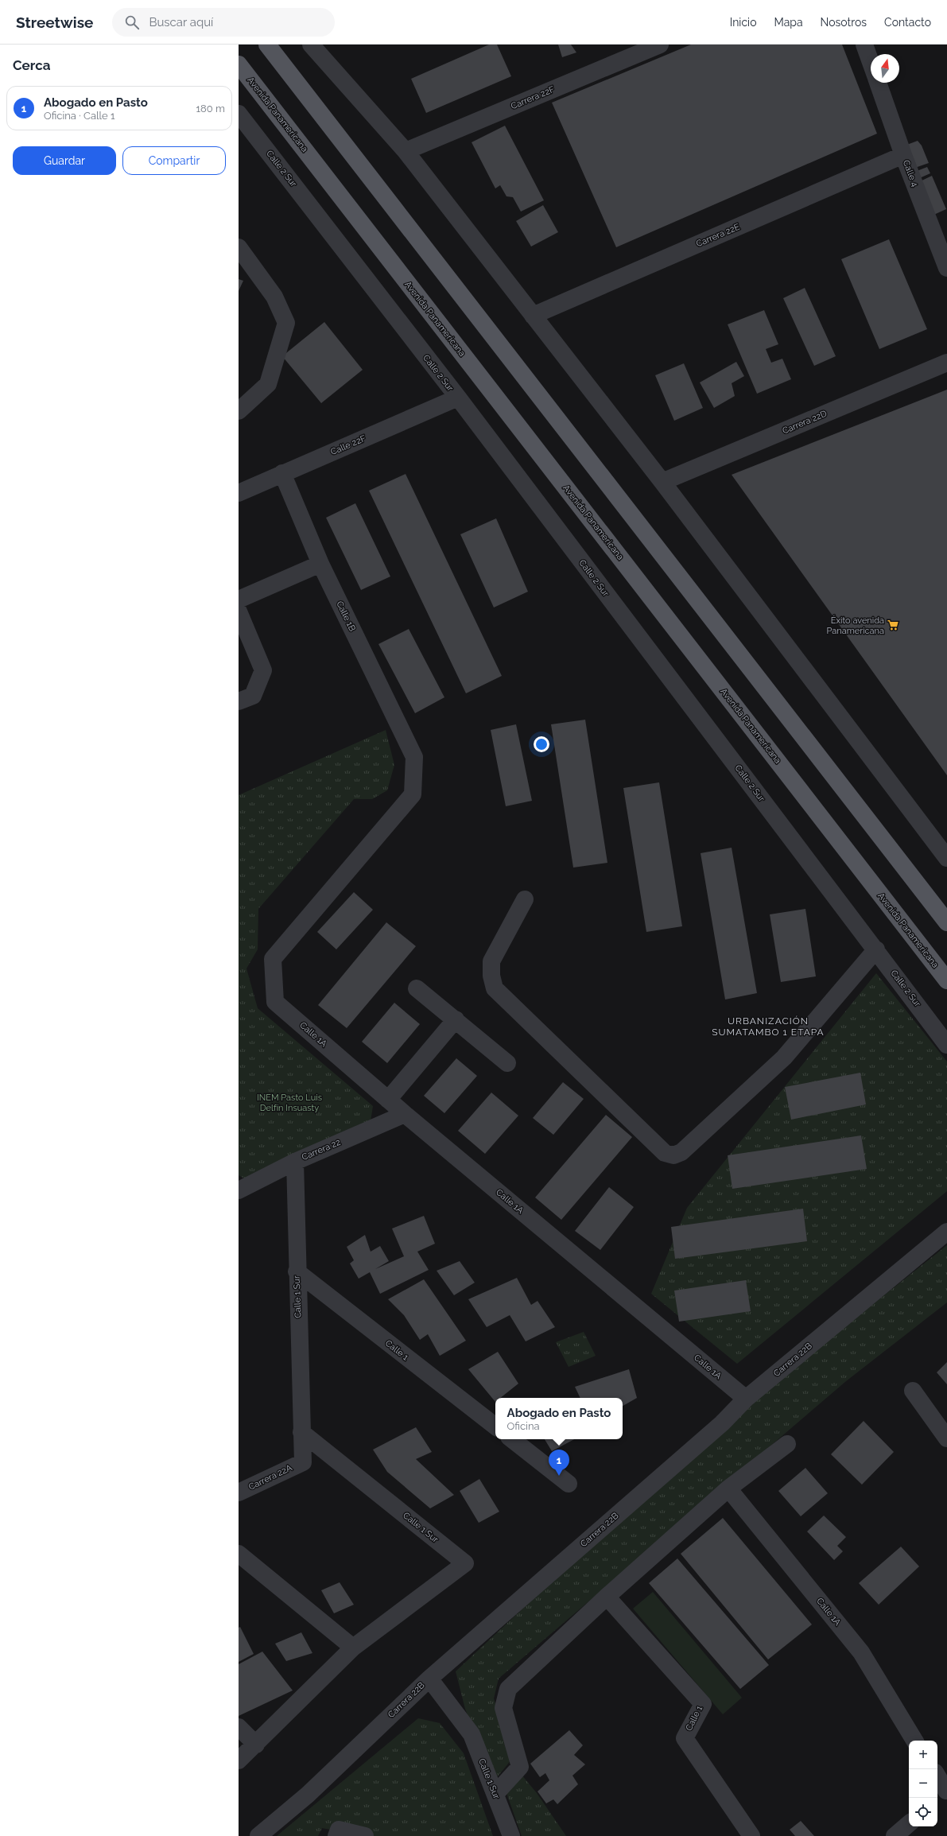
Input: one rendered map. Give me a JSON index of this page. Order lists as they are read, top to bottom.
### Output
{
  "streets": {
    "main road": ["Avenida Panamericana"],
    "street": [
      "Carrera 22F",
      "Calle 2 Sur",
      "Calle 4",
      "Carrera 22E",
      "Carrera 22D",
      "Calle 22F",
      "Calle 1B",
      "Calle 1A",
      "Carrera 22",
      "Calle 1 Sur",
      "Calle 1",
      "Carrera 22B",
      "Carrera 22A"
    ]
  },
  "crossings": [
    ["Calle 2 Sur", "Calle 22F"],
    ["Calle 4", "Carrera 22E"],
    ["Calle 22F", "Calle 1B"],
    ["Calle 1B", "Calle 1A"],
    ["Calle 1A", "Carrera 22"],
    ["Calle 1A", "Carrera 22B"],
    ["Carrera 22", "Calle 1 Sur"],
    ["Calle 1 Sur", "Calle 1"],
    ["Calle 1 Sur", "Carrera 22B"],
    ["Calle 1 Sur", "Carrera 22A"]
  ],
  "districts": ["URBANIZACIÓN SUMATAMBO 1 ETAPA"],
  "parks": ["INEM Pasto Luis Delfín Insuasty"],
  "places": {
    "supermarket": ["Éxito avenida Panamericana"]
  },
  "north": "top",
  "page": {
    "header": "Streetwise",
    "search": "Buscar aquí",
    "nav": [
      "Inicio",
      "Mapa",
      "Nosotros",
      "Contacto"
    ],
    "heading": "Cerca",
    "list": [
      {
        "mark": "1",
        "name": "Abogado en Pasto",
        "note": "Oficina · Calle 1",
        "value": "180 m"
      }
    ],
    "buttons": ["Guardar", "Compartir"],
    "popup": ["Abogado en Pasto", "Oficina"],
    "pins": "1",
    "map_buttons": ["+", "−"]
  }
}
